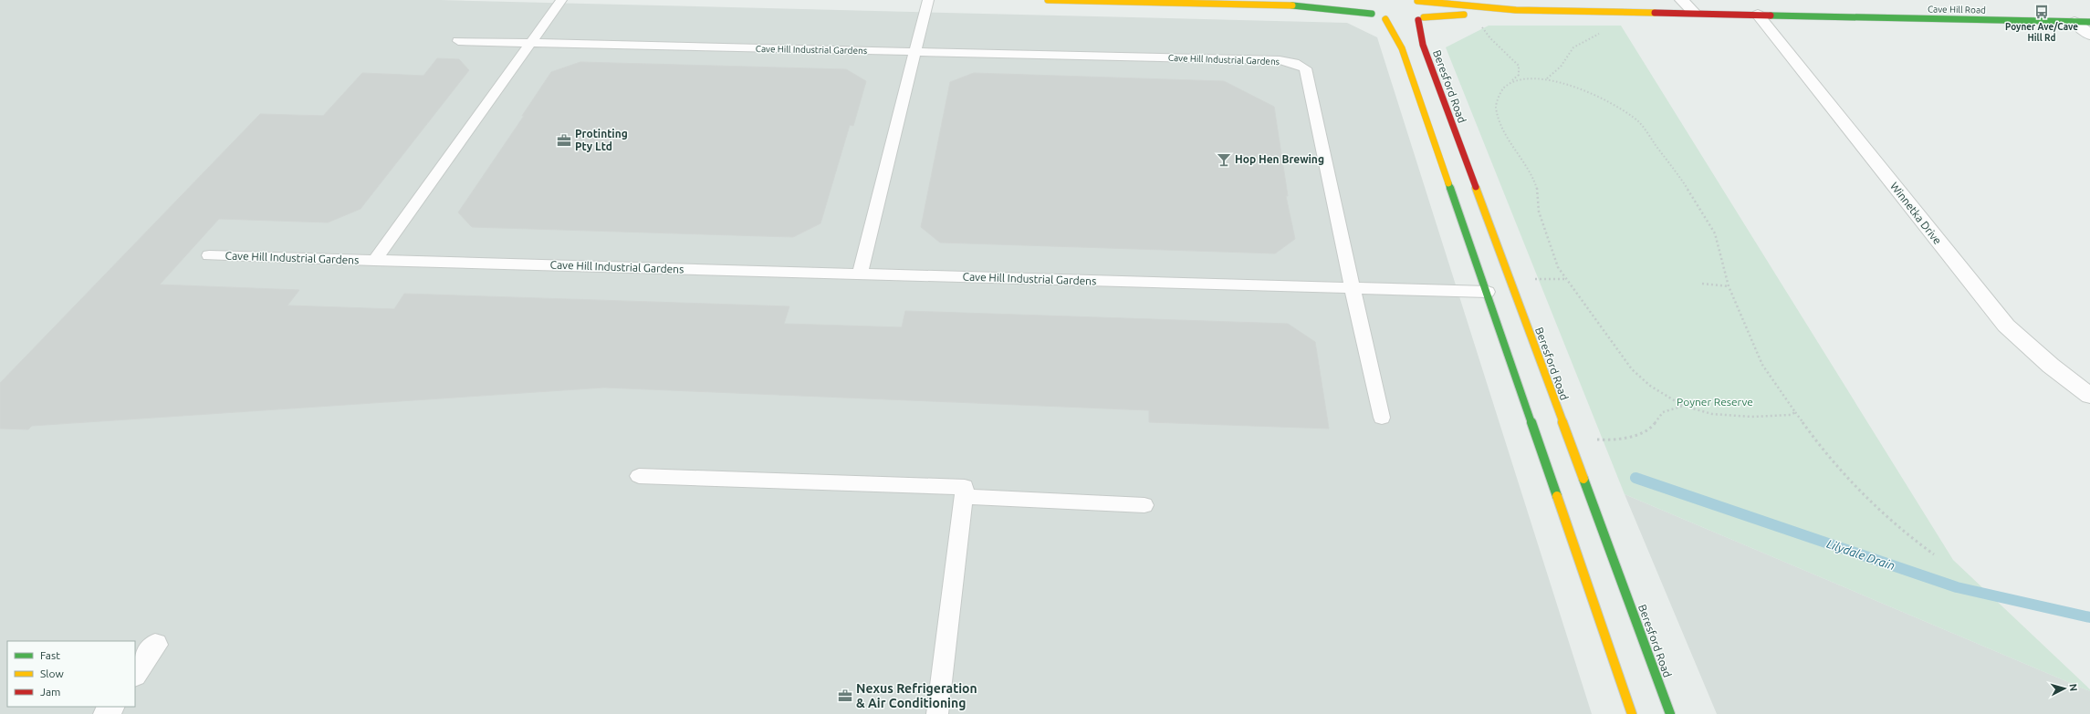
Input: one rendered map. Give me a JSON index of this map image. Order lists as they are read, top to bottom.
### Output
{
  "streets": {
    "main road": ["Cave Hill Road", "Beresford Road"],
    "street": ["Winnetka Drive"],
    "lane": ["Cave Hill Industrial Gardens"]
  },
  "crossings": [
    ["Cave Hill Road", "Beresford Road"],
    ["Cave Hill Road", "Winnetka Drive"]
  ],
  "water": ["Lilydale Drain"],
  "parks": ["Poyner Reserve"],
  "places": {
    "bus stop": ["Poyner Ave/Cave Hill Rd"],
    "office": ["Protinting Pty Ltd", "Nexus Refrigeration & Air Conditioning"],
    "bar": ["Hop Hen Brewing"]
  },
  "legend": ["Fast", "Slow", "Jam"],
  "north": "right"
}
